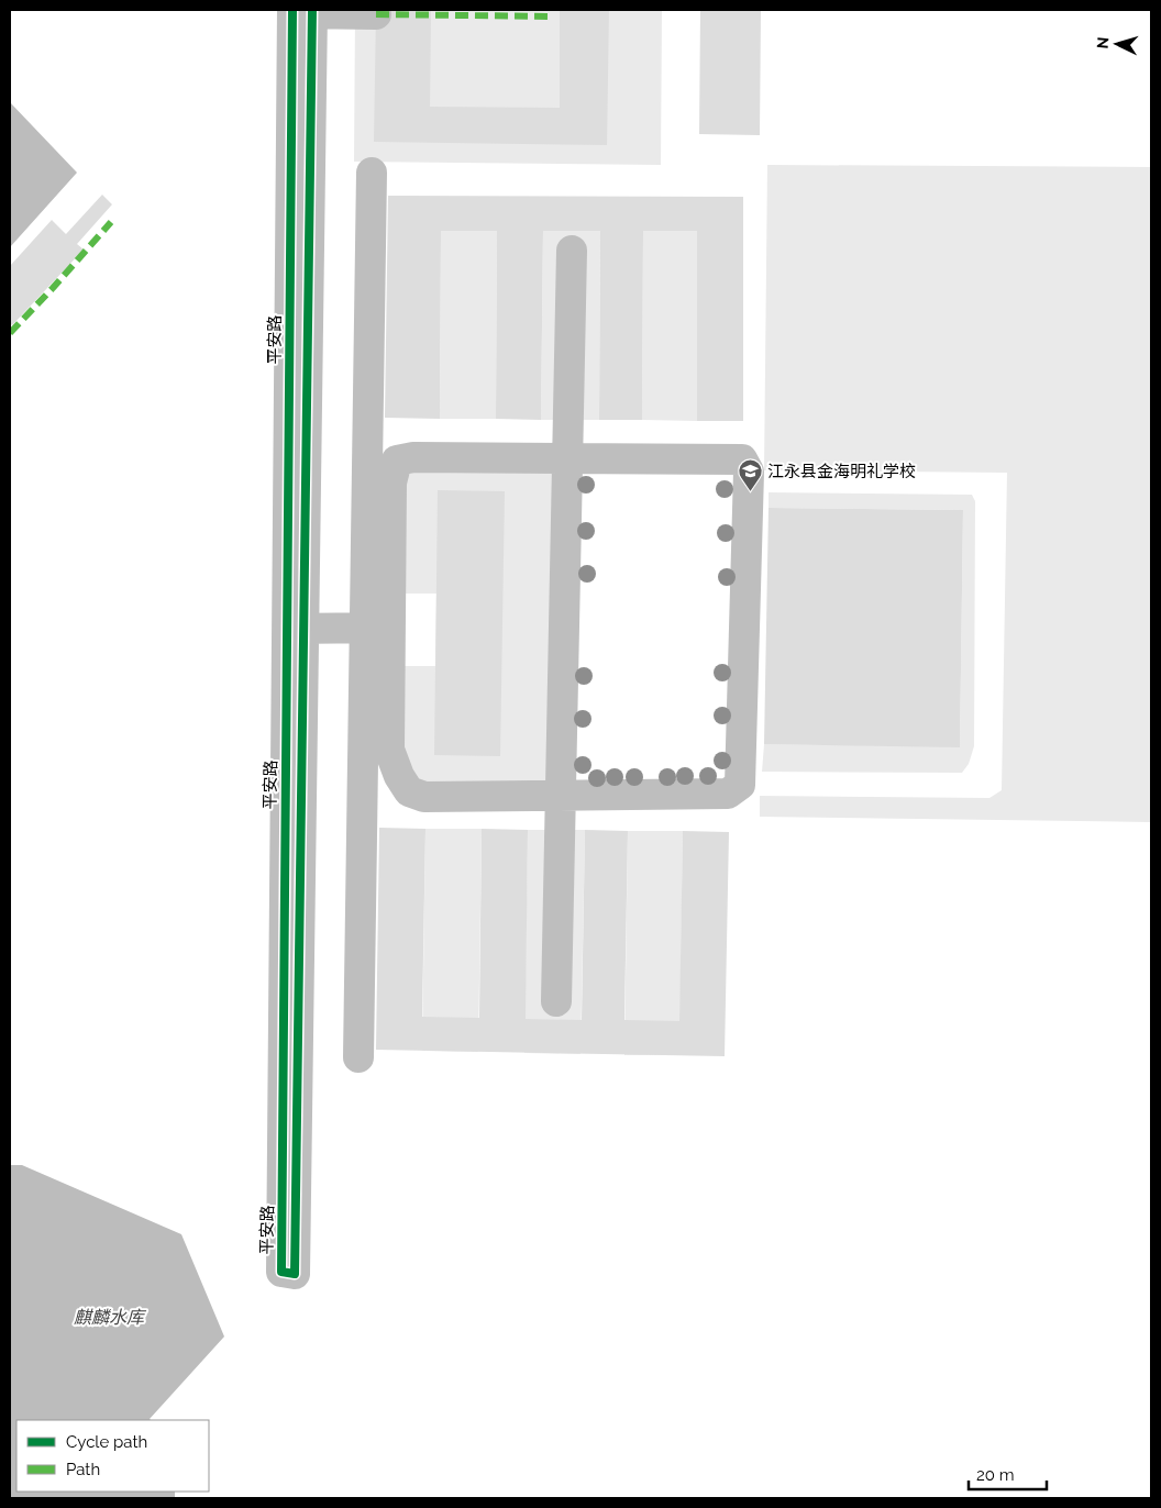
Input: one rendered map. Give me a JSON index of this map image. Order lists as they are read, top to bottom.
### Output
{
  "streets": {
    "street": ["平安路"]
  },
  "water": ["麒麟水库"],
  "places": {
    "school or university": ["江永县金海明礼学校"]
  },
  "legend": ["Cycle path", "Path"],
  "scale_bar": "20 m",
  "north": "left"
}
